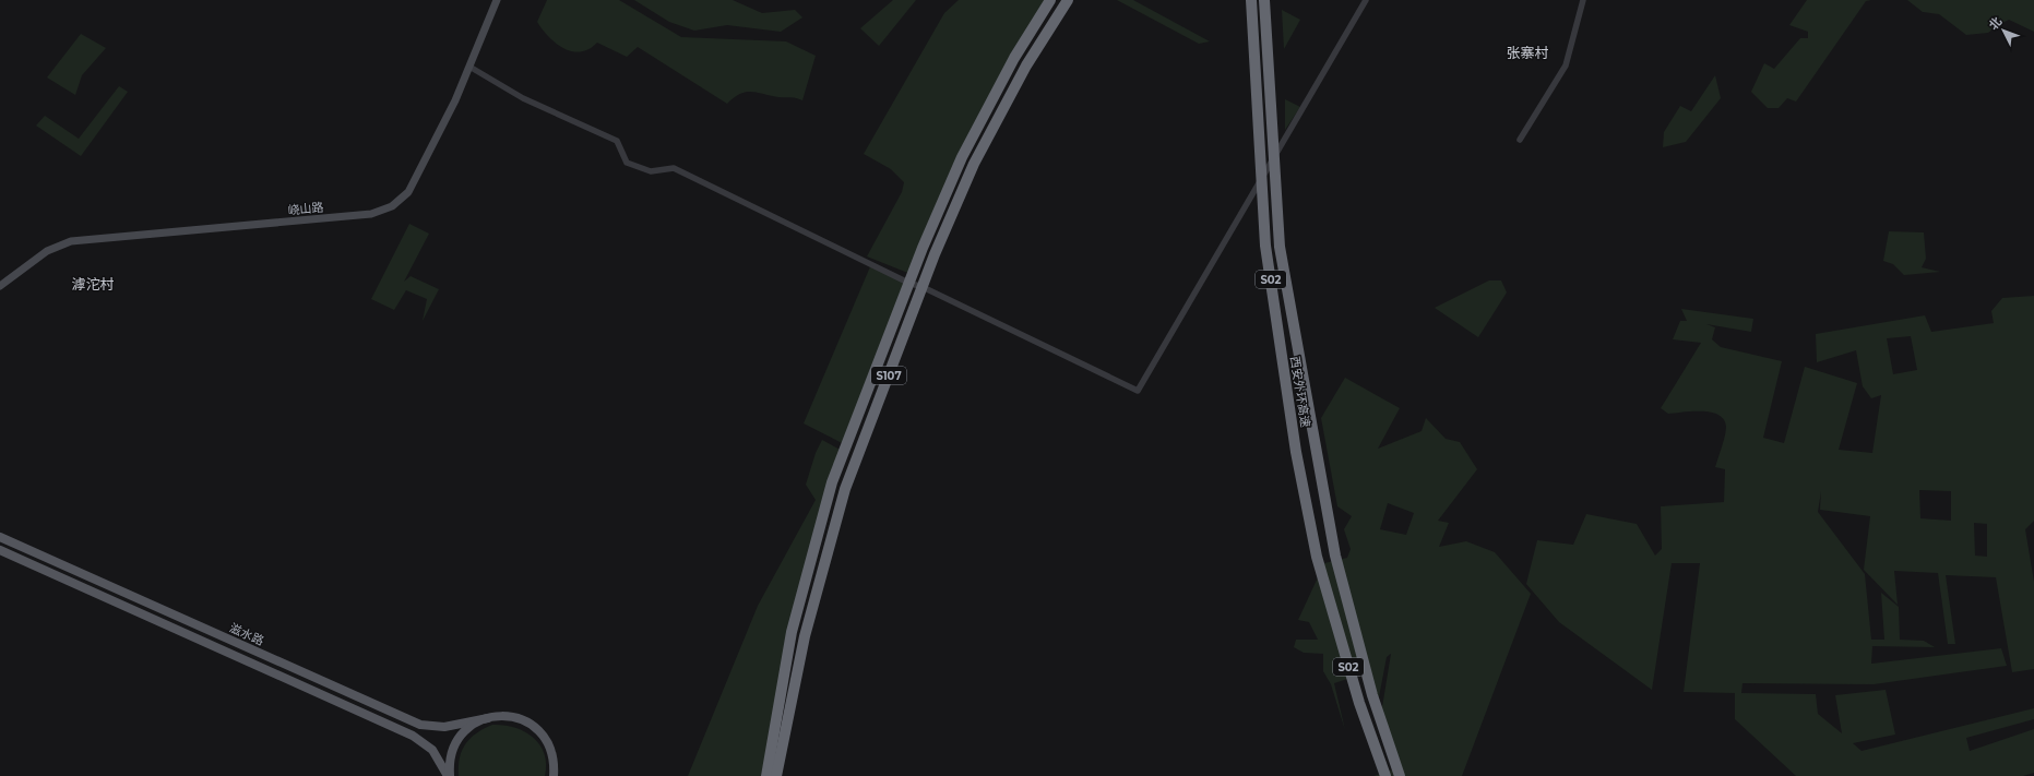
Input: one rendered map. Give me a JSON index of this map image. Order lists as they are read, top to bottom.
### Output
{
  "streets": {
    "highway": ["S02", "S107", "西安外环高速"],
    "main road": ["滋水路"],
    "street": ["峣山路"]
  },
  "districts": ["张寨村", "滹沱村"],
  "north": "top left"
}
